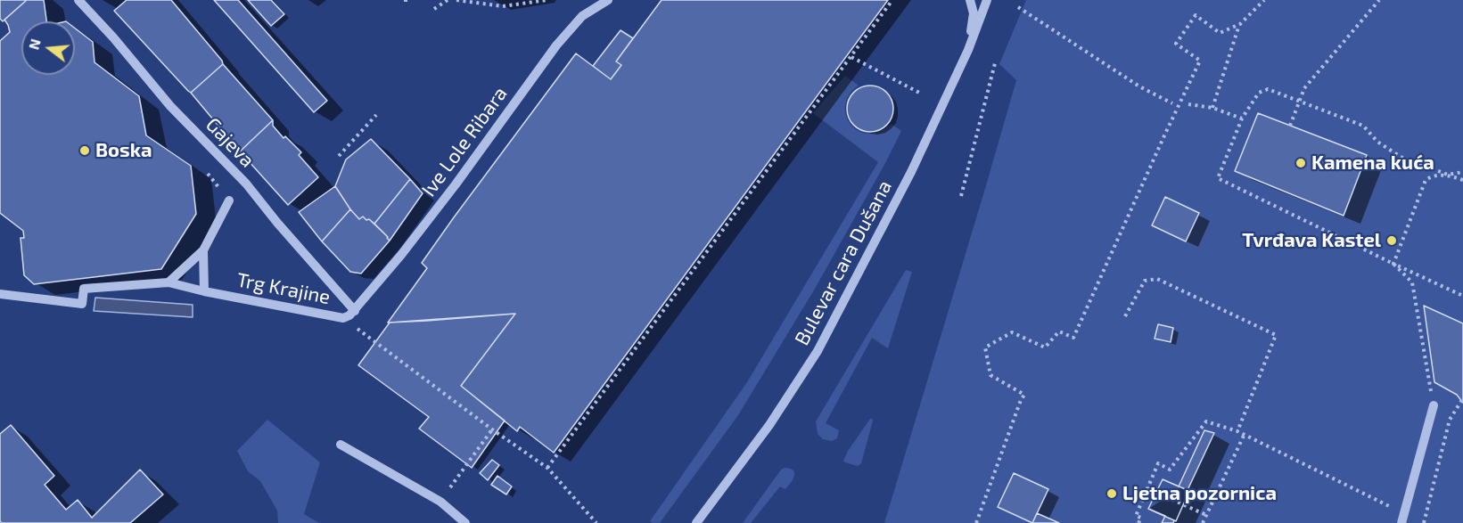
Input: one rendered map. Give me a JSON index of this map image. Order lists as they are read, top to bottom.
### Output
{
  "streets": {
    "street": [
      "Ive Lole Ribara",
      "Gajeva",
      "Bulevar cara Dušana",
      "Trg Krajine"
    ]
  },
  "crossings": [
    ["Ive Lole Ribara", "Gajeva"],
    ["Ive Lole Ribara", "Trg Krajine"],
    ["Gajeva", "Trg Krajine"]
  ],
  "places": [
    "Boska",
    "Kamena kuća",
    "Tvrđava Kastel",
    "Ljetna pozornica"
  ],
  "north": "left"
}
